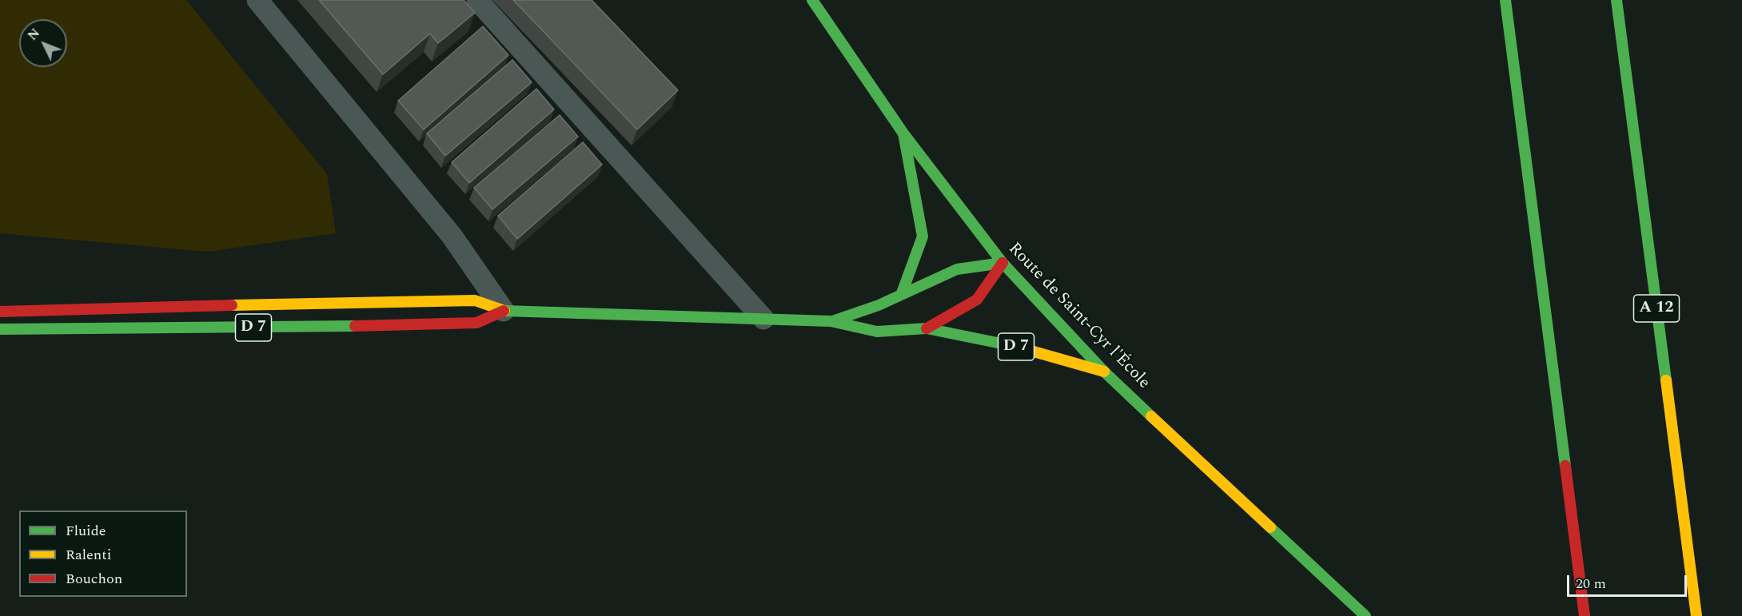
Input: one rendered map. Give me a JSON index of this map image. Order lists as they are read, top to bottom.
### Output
{
  "streets": {
    "main road": ["A 12", "Route de Saint-Cyr l'École", "D 7"]
  },
  "crossings": [
    ["Route de Saint-Cyr l'École", "D 7"]
  ],
  "legend": ["Fluide", "Ralenti", "Bouchon"],
  "scale_bar": "20 m",
  "north": "top left"
}
